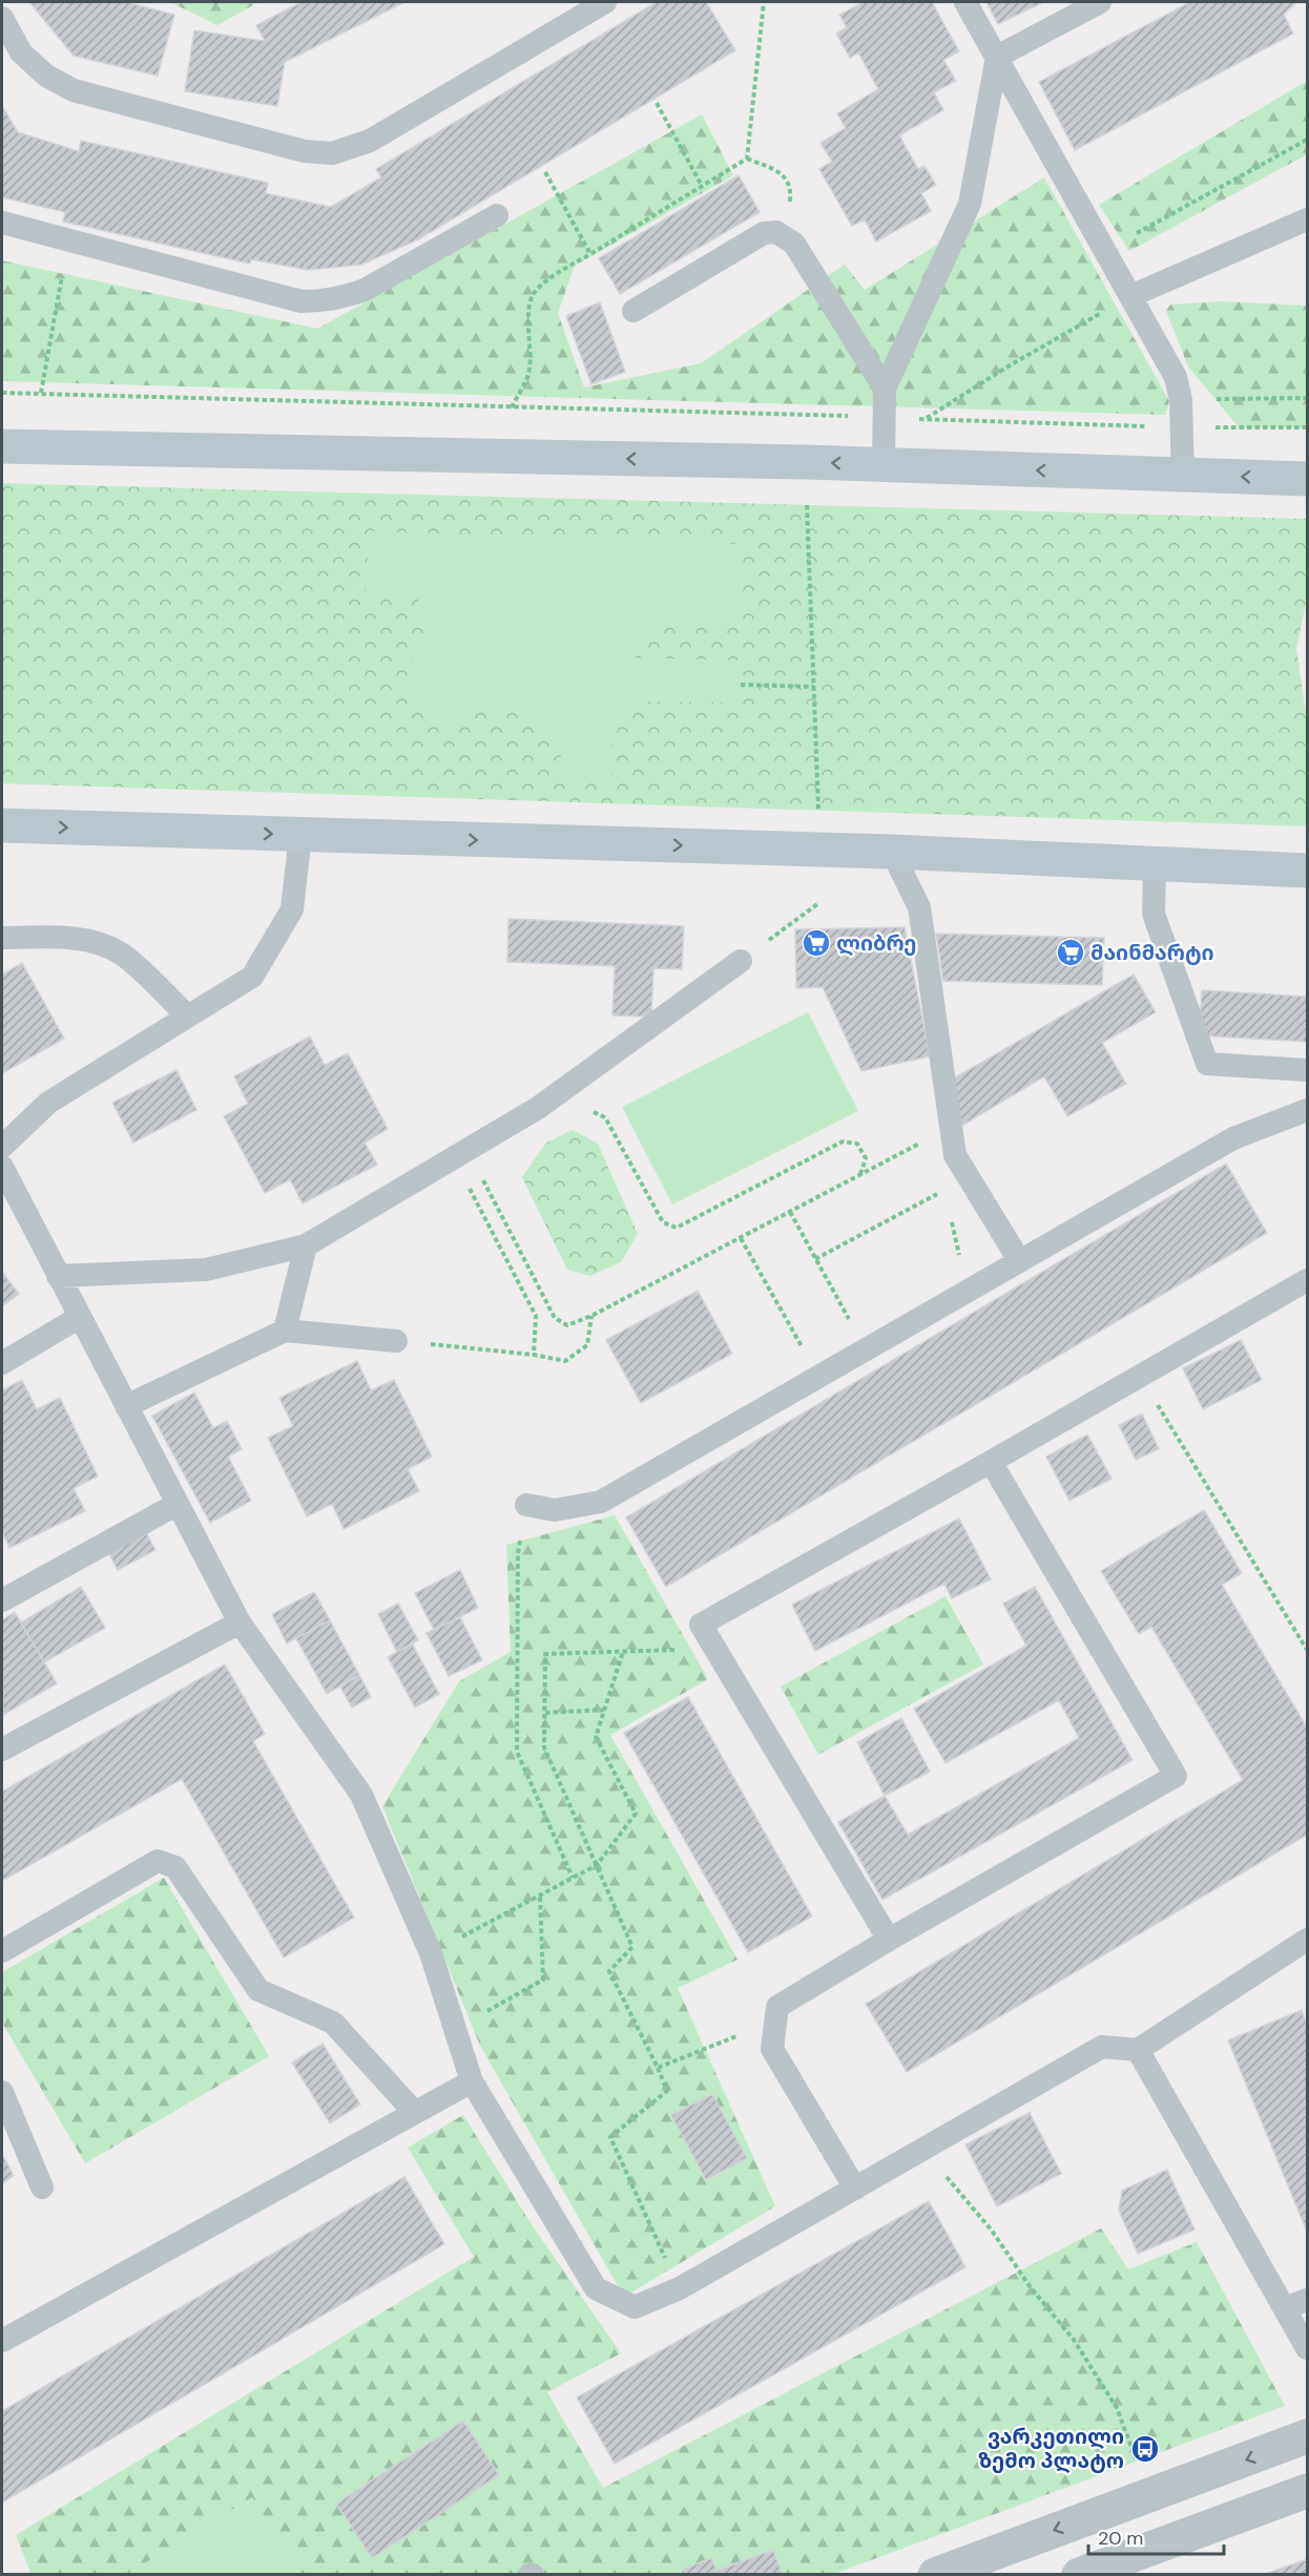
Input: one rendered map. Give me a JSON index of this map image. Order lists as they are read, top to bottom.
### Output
{
  "places": {
    "supermarket": ["ლიბრე", "მაინმარტი"],
    "bus stop": ["ვარკეთილი ზემო პლატო"]
  },
  "scale_bar": "20 m"
}
